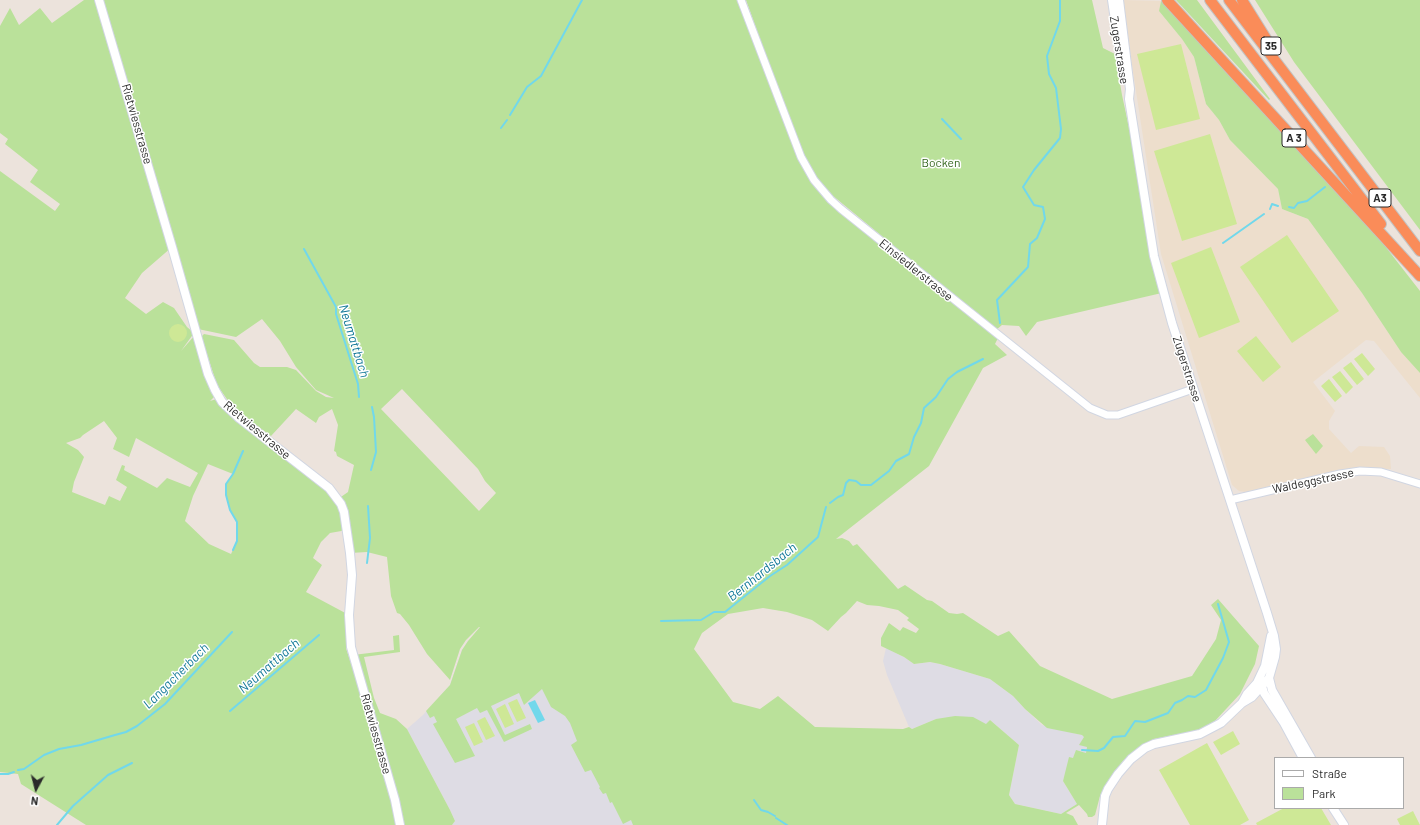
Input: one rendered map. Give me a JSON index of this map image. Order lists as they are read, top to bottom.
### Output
{
  "streets": {
    "highway": ["35", "A 3", "A3"],
    "main road": ["Zugerstrasse", "Rietwiesstrasse"],
    "street": ["Einsiedlerstrasse", "Waldeggstrasse"]
  },
  "crossings": [
    ["35", "A3"],
    ["Zugerstrasse", "Einsiedlerstrasse"],
    ["Zugerstrasse", "Waldeggstrasse"],
    ["A 3", "A3"]
  ],
  "water": ["Neumattbach", "Bernhardsbach", "Langacherbach"],
  "parks": ["Bocken"],
  "legend": ["Straße", "Park"],
  "north": "bottom"
}
